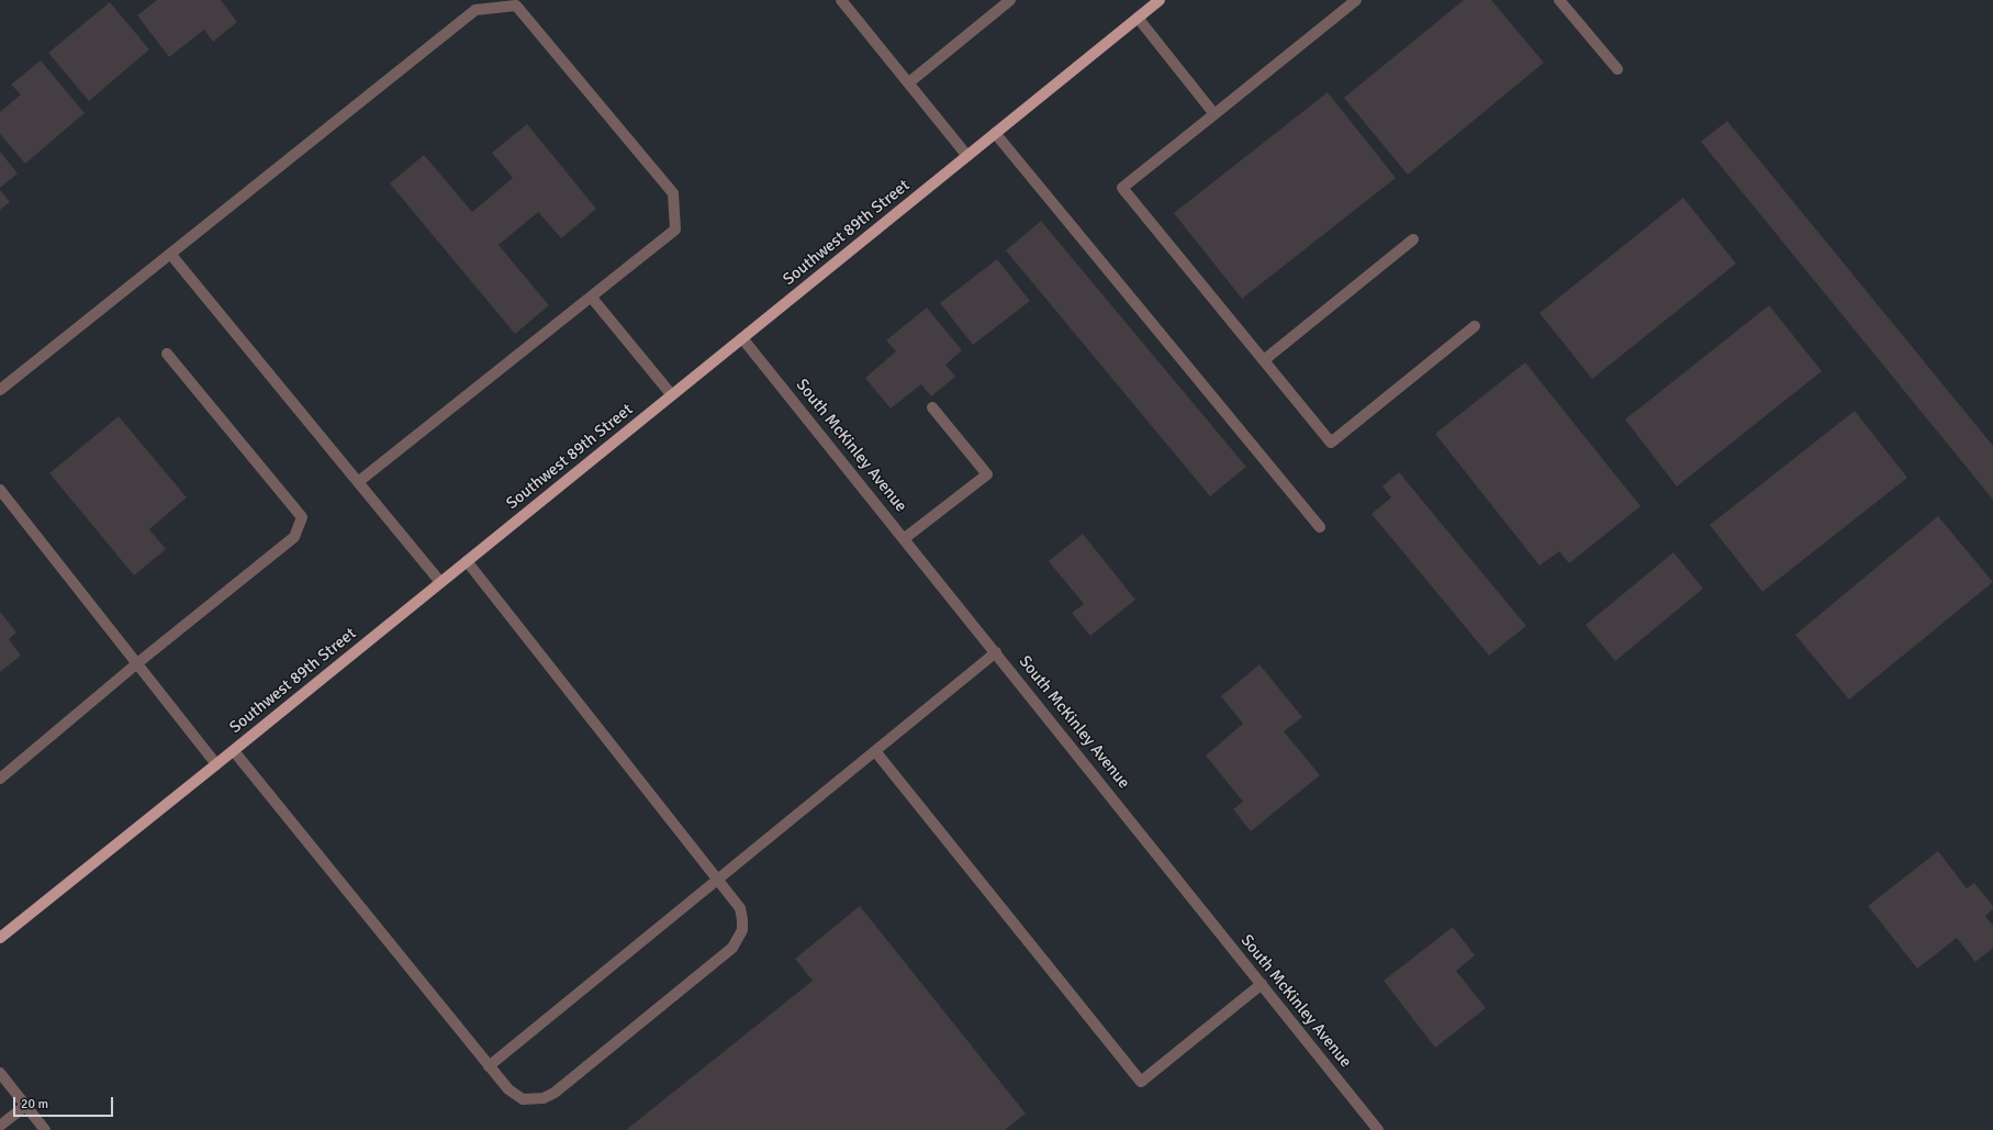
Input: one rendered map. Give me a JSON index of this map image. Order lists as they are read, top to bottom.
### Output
{
  "streets": {
    "main road": ["Southwest 89th Street"],
    "street": ["South McKinley Avenue"]
  },
  "crossings": [
    ["Southwest 89th Street", "South McKinley Avenue"]
  ],
  "scale_bar": "20 m"
}
